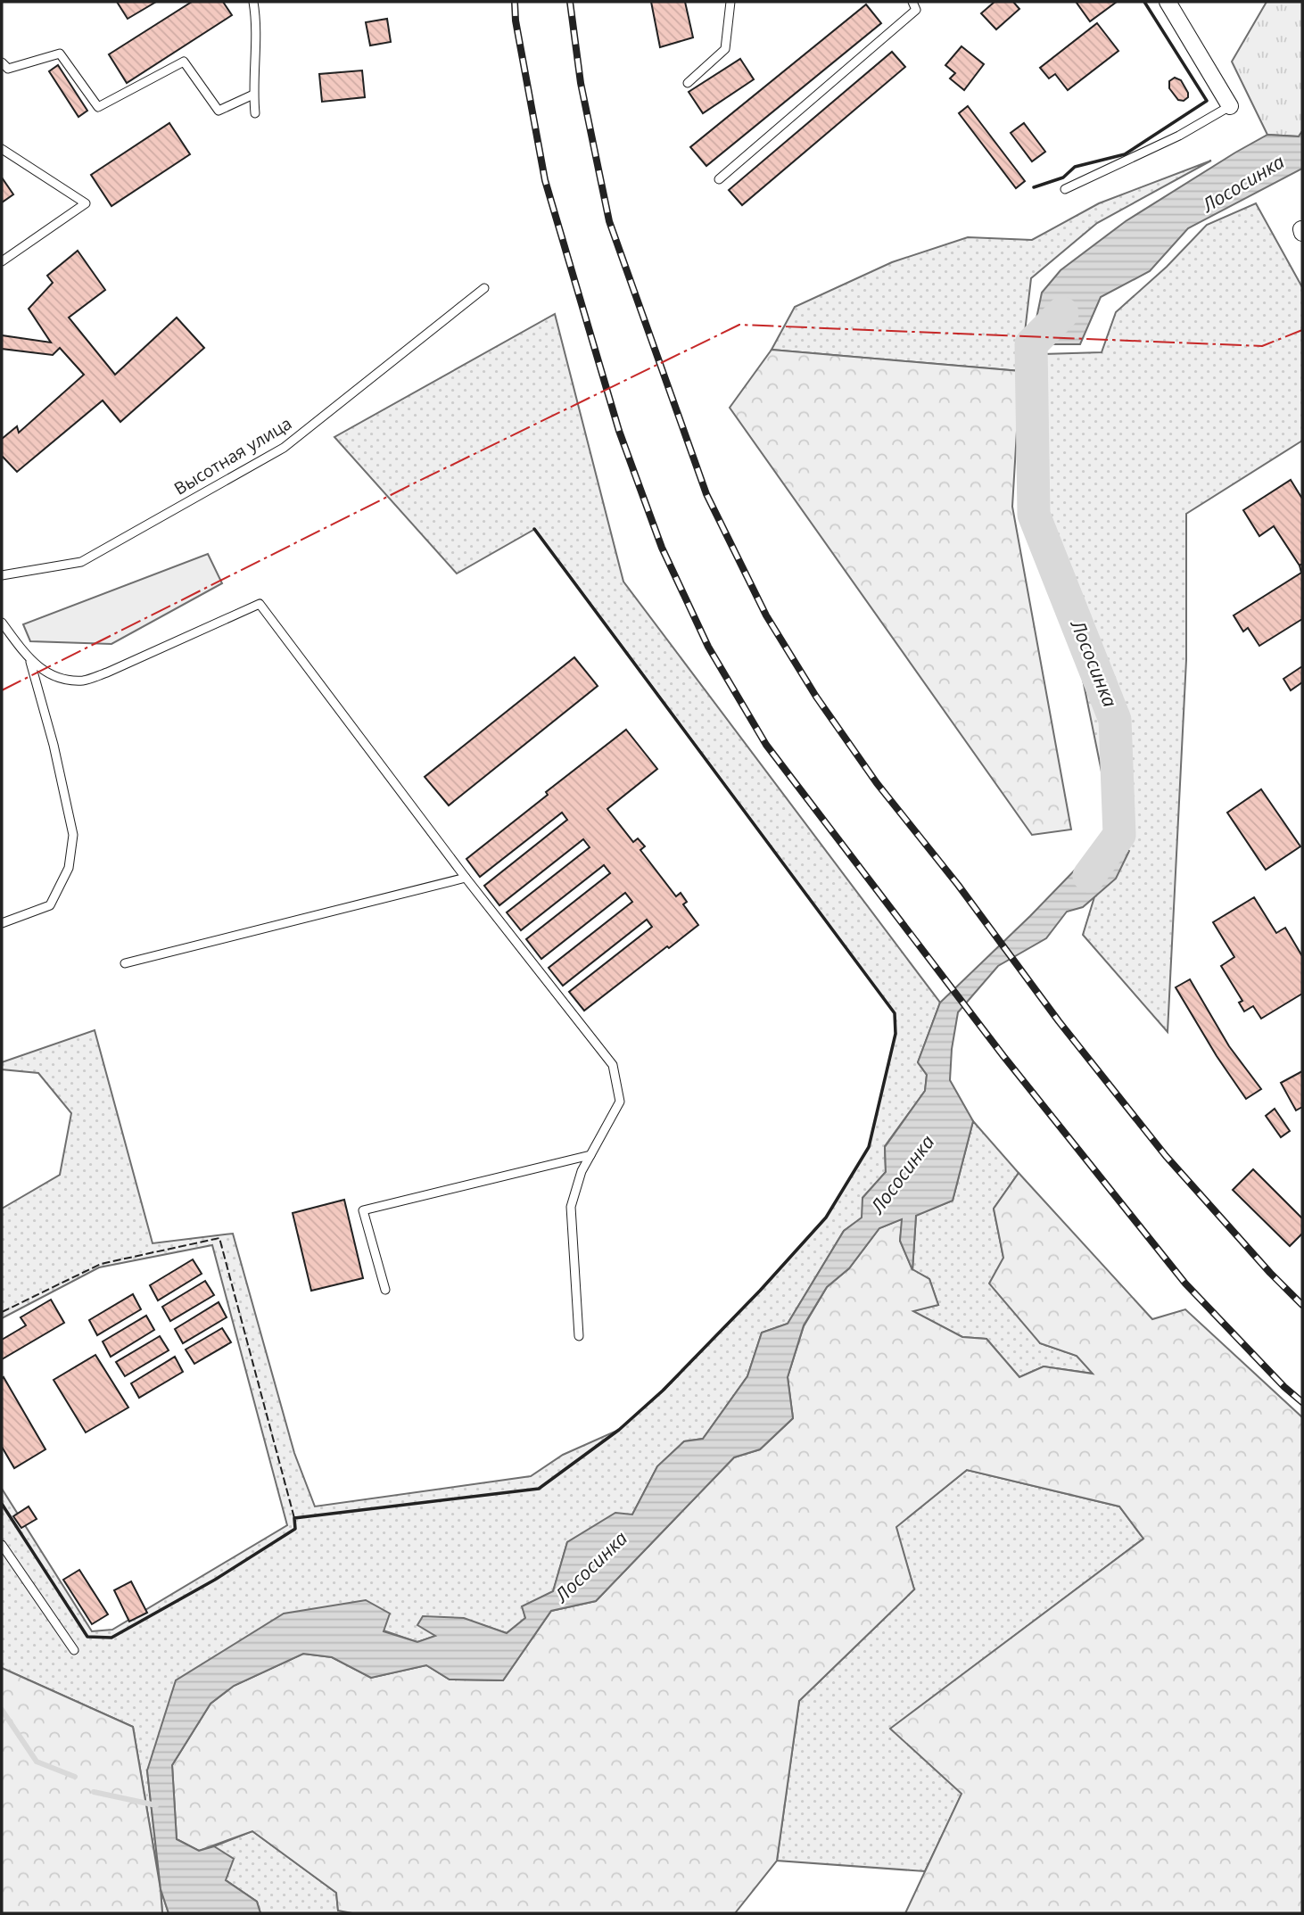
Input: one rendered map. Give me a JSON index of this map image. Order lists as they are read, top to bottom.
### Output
{
  "streets": {
    "lane": ["Высотная улица"]
  },
  "water": ["Лососинка"]
}
